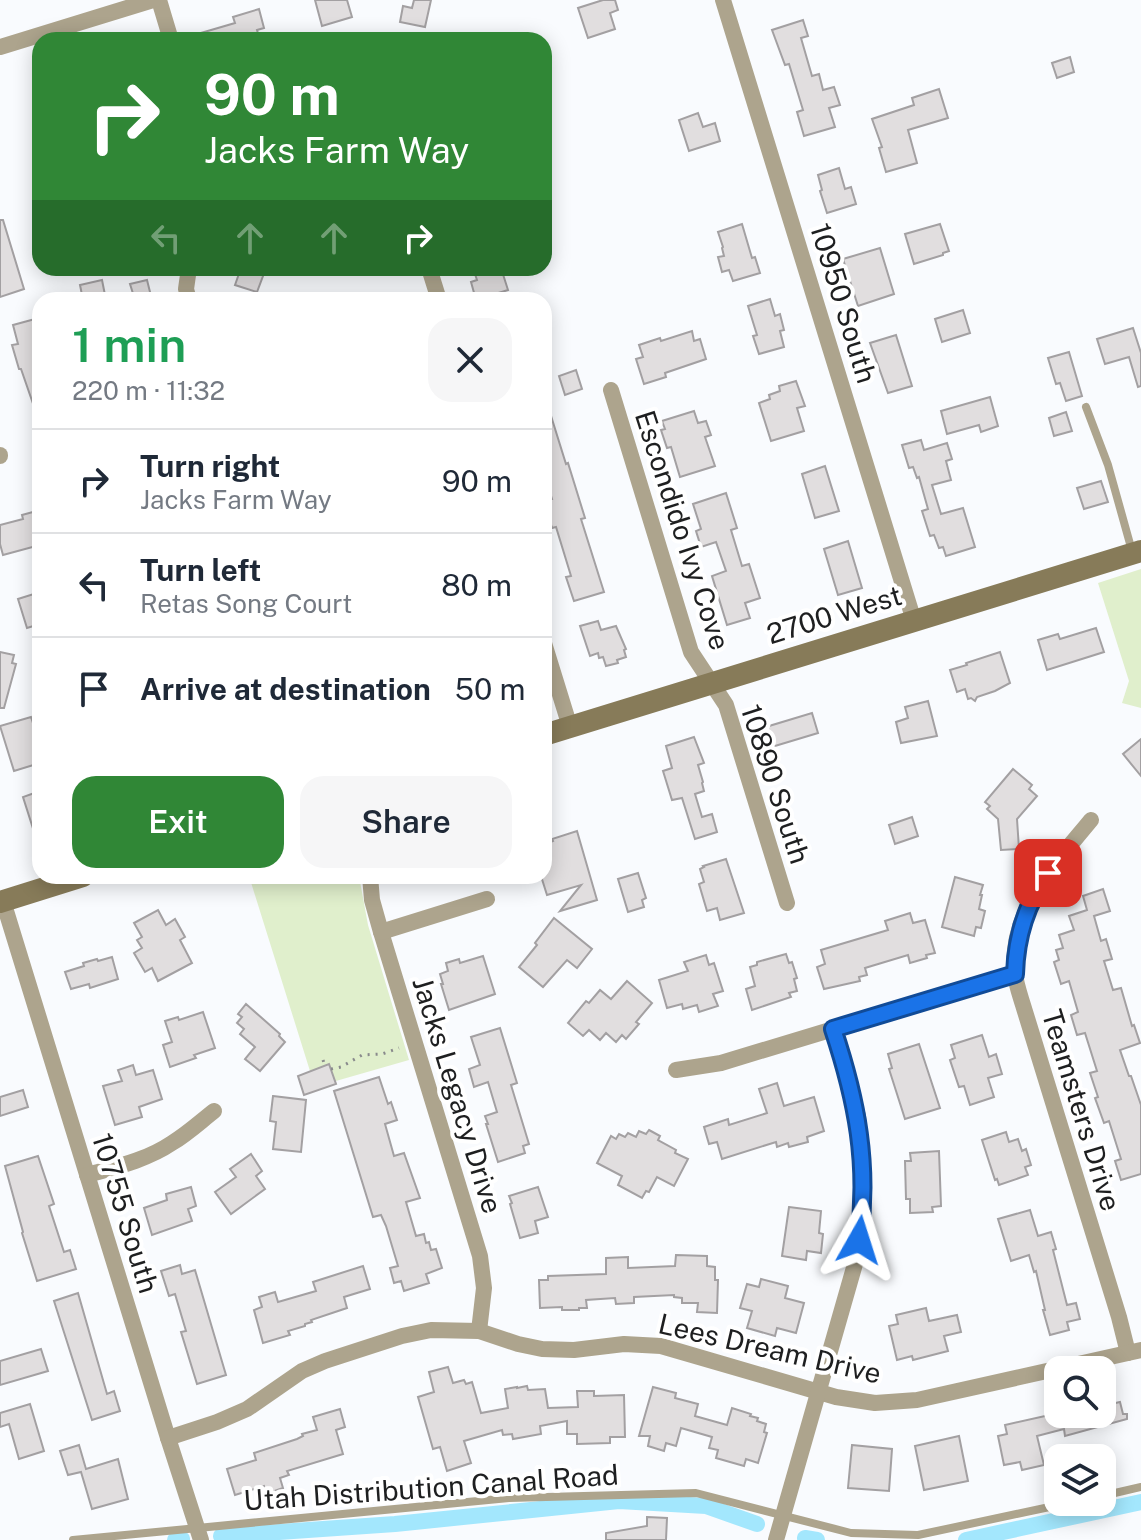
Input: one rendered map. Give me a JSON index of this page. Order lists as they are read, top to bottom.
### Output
{
  "streets": {
    "main road": ["2700 West"],
    "street": [
      "10950 South",
      "Escondido Ivy Cove",
      "10890 South",
      "Jacks Legacy Drive",
      "Teamsters Drive",
      "10755 South",
      "Lees Dream Drive"
    ],
    "lane": ["Utah Distribution Canal Road"]
  },
  "crossings": [
    ["10950 South", "2700 West"],
    ["Escondido Ivy Cove", "2700 West"],
    ["Escondido Ivy Cove", "10890 South"],
    ["2700 West", "10890 South"],
    ["Jacks Legacy Drive", "Lees Dream Drive"],
    ["Teamsters Drive", "Lees Dream Drive"],
    ["10755 South", "Lees Dream Drive"],
    ["10755 South", "Utah Distribution Canal Road"]
  ],
  "page": {
    "turn": ["90 m", "Jacks Farm Way"],
    "heading": ["1 min", "220 m · 11:32"],
    "list": [
      {
        "name": "Turn right",
        "note": "Jacks Farm Way",
        "value": "90 m"
      },
      {
        "name": "Turn left",
        "note": "Retas Song Court",
        "value": "80 m"
      },
      {
        "name": "Arrive at destination",
        "value": "50 m"
      }
    ],
    "buttons": ["Exit", "Share"]
  }
}
